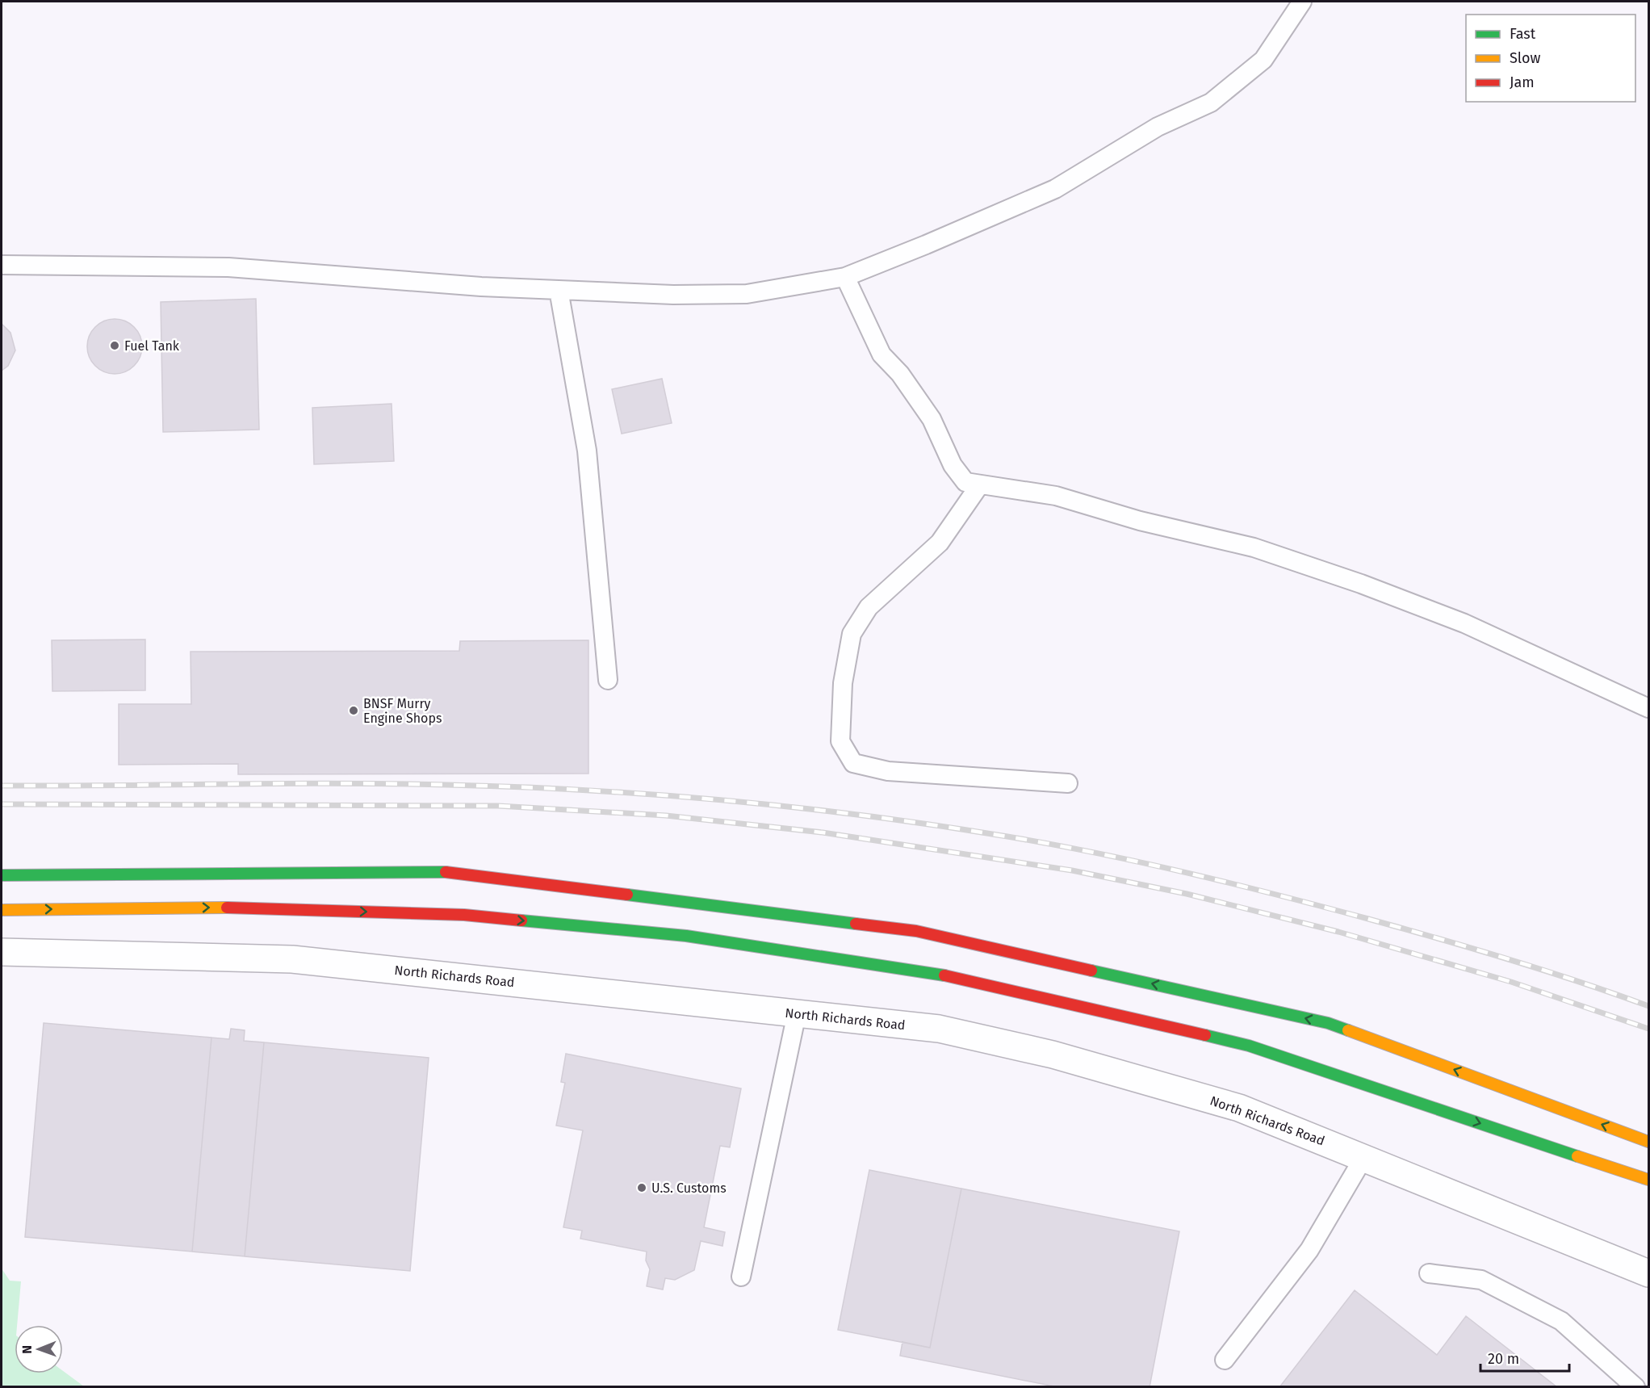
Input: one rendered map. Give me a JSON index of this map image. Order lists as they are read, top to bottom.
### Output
{
  "streets": {
    "street": ["North Richards Road"]
  },
  "places": ["Fuel Tank", "BNSF Murry Engine Shops", "U.S. Customs"],
  "legend": ["Fast", "Slow", "Jam"],
  "scale_bar": "20 m",
  "north": "left"
}
